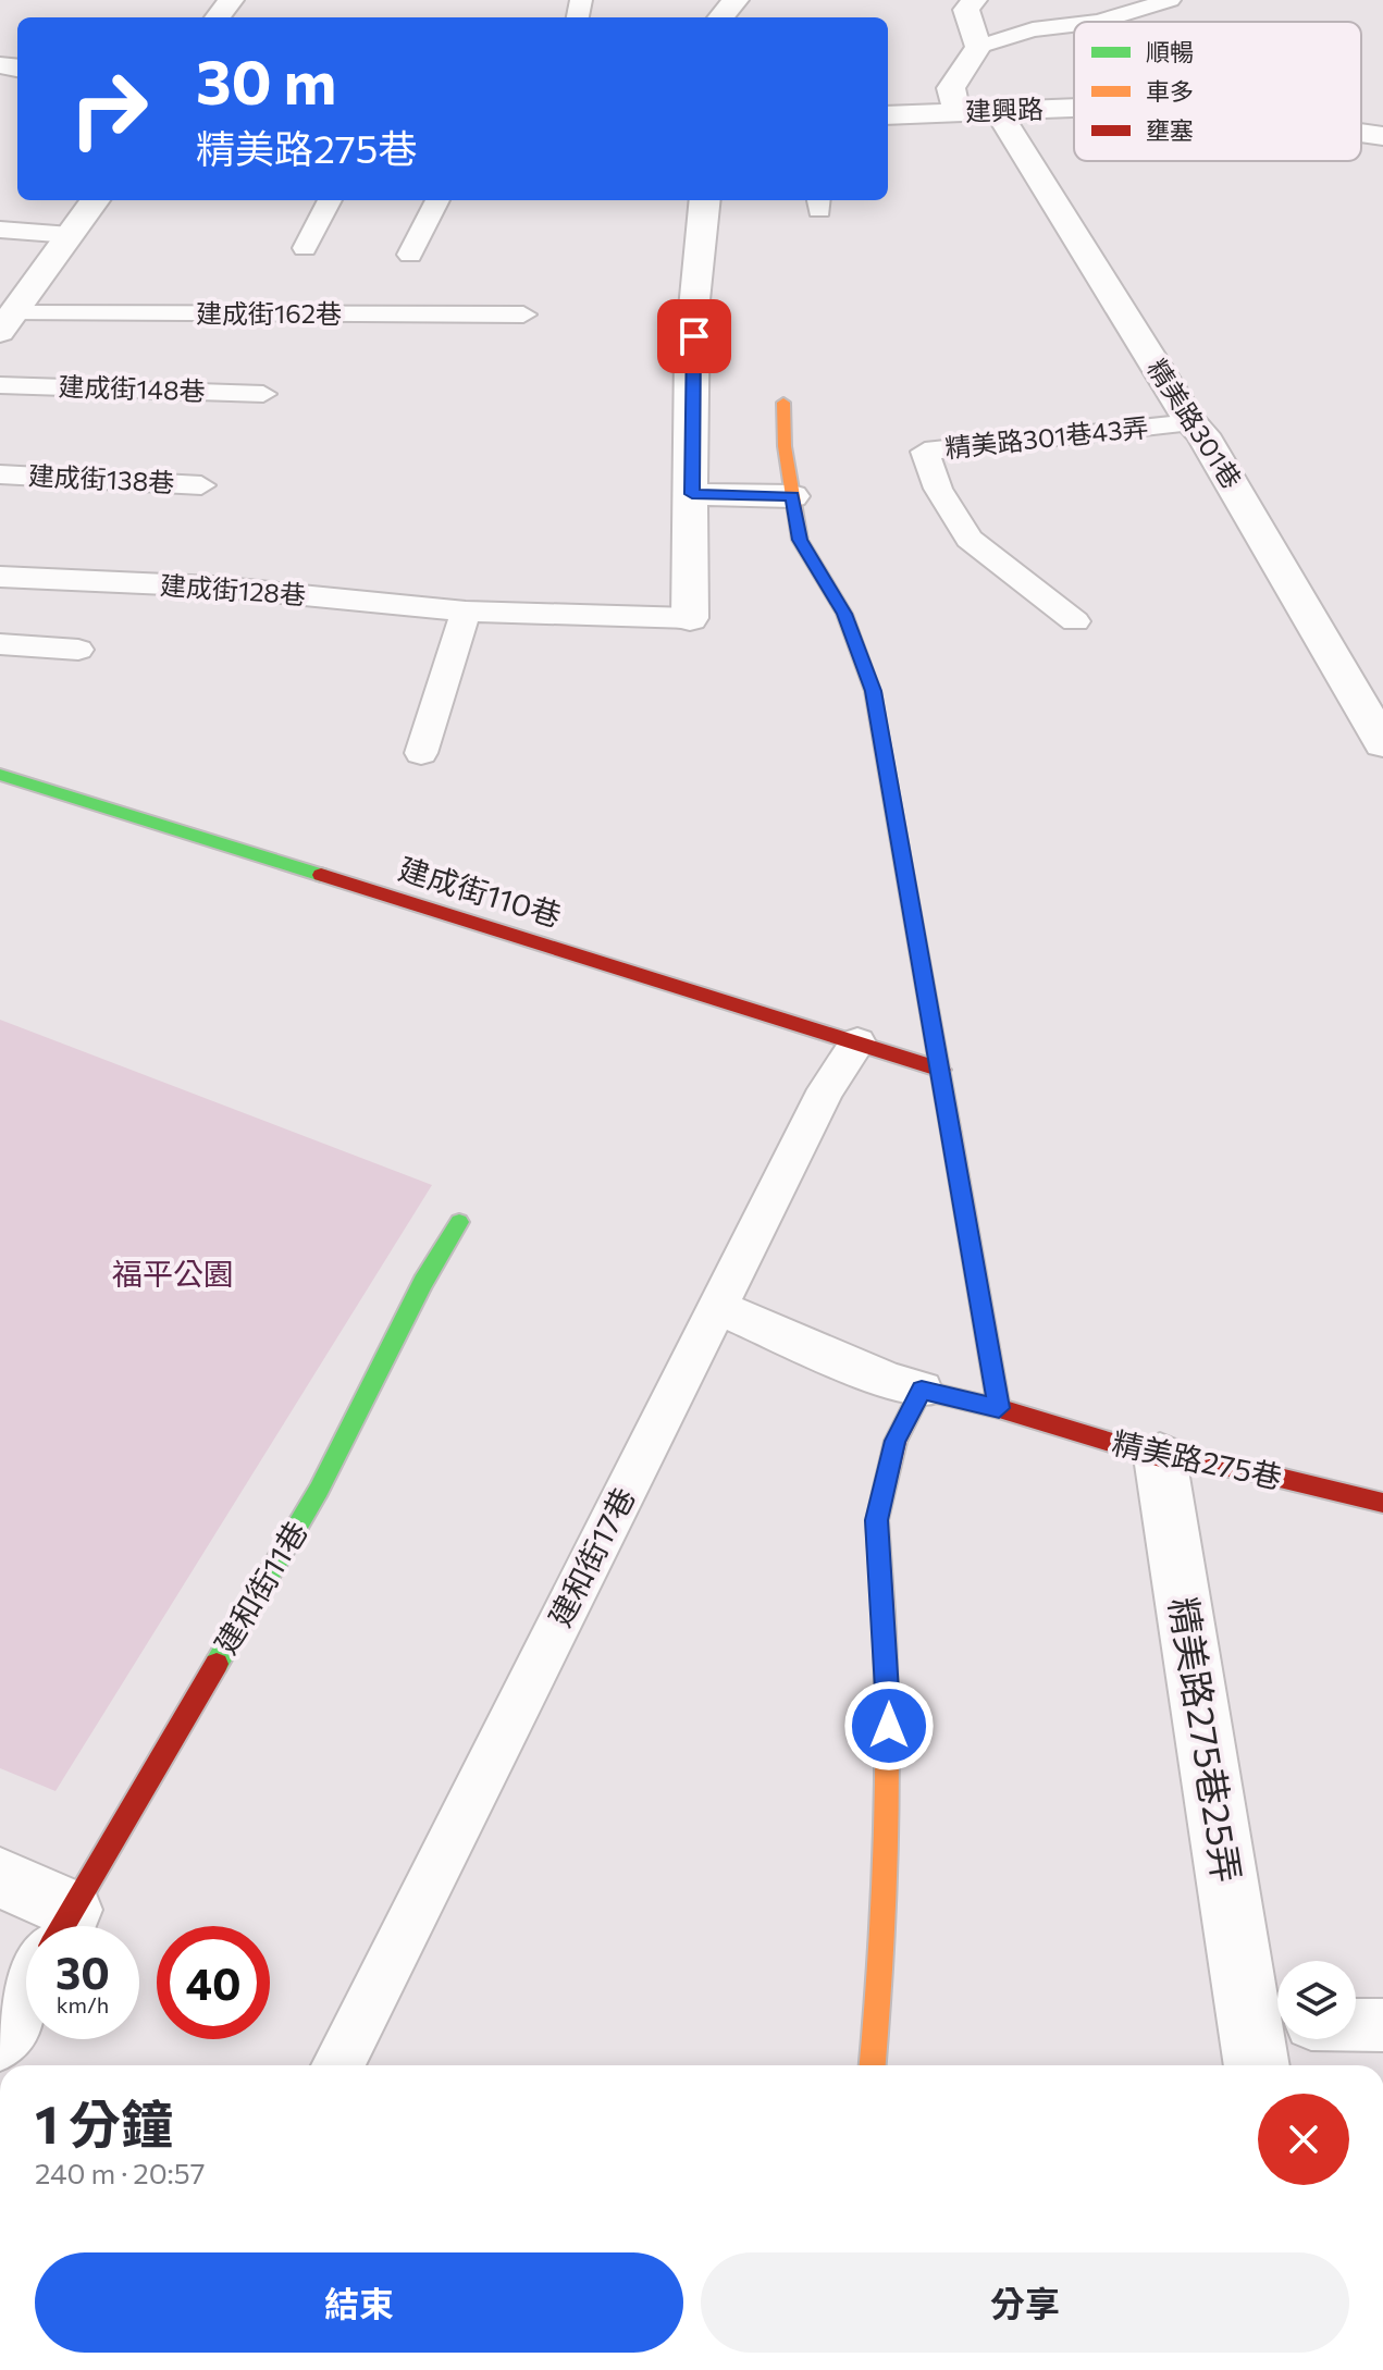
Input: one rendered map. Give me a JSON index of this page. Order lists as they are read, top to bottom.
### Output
{
  "streets": {
    "street": [
      "建興路",
      "精美路301巷",
      "建成街110巷",
      "精美路275巷",
      "建和街11巷",
      "精美路275巷25弄"
    ],
    "lane": [
      "建成街162巷",
      "建成街148巷",
      "精美路301巷43弄",
      "建成街138巷",
      "建成街128巷",
      "建和街17巷"
    ]
  },
  "crossings": [
    ["建興路", "精美路301巷"],
    ["精美路301巷", "精美路301巷43弄"],
    ["建成街110巷", "建和街17巷"],
    ["精美路275巷", "建和街17巷"],
    ["精美路275巷", "精美路275巷25弄"]
  ],
  "parks": ["福平公園"],
  "legend": ["順暢", "車多", "壅塞"],
  "page": {
    "turn": ["30 m", "精美路275巷"],
    "speed": "30 km/h",
    "limit": "40",
    "heading": ["1 分鐘", "240 m · 20:57"],
    "buttons": ["結束", "分享"]
  }
}
